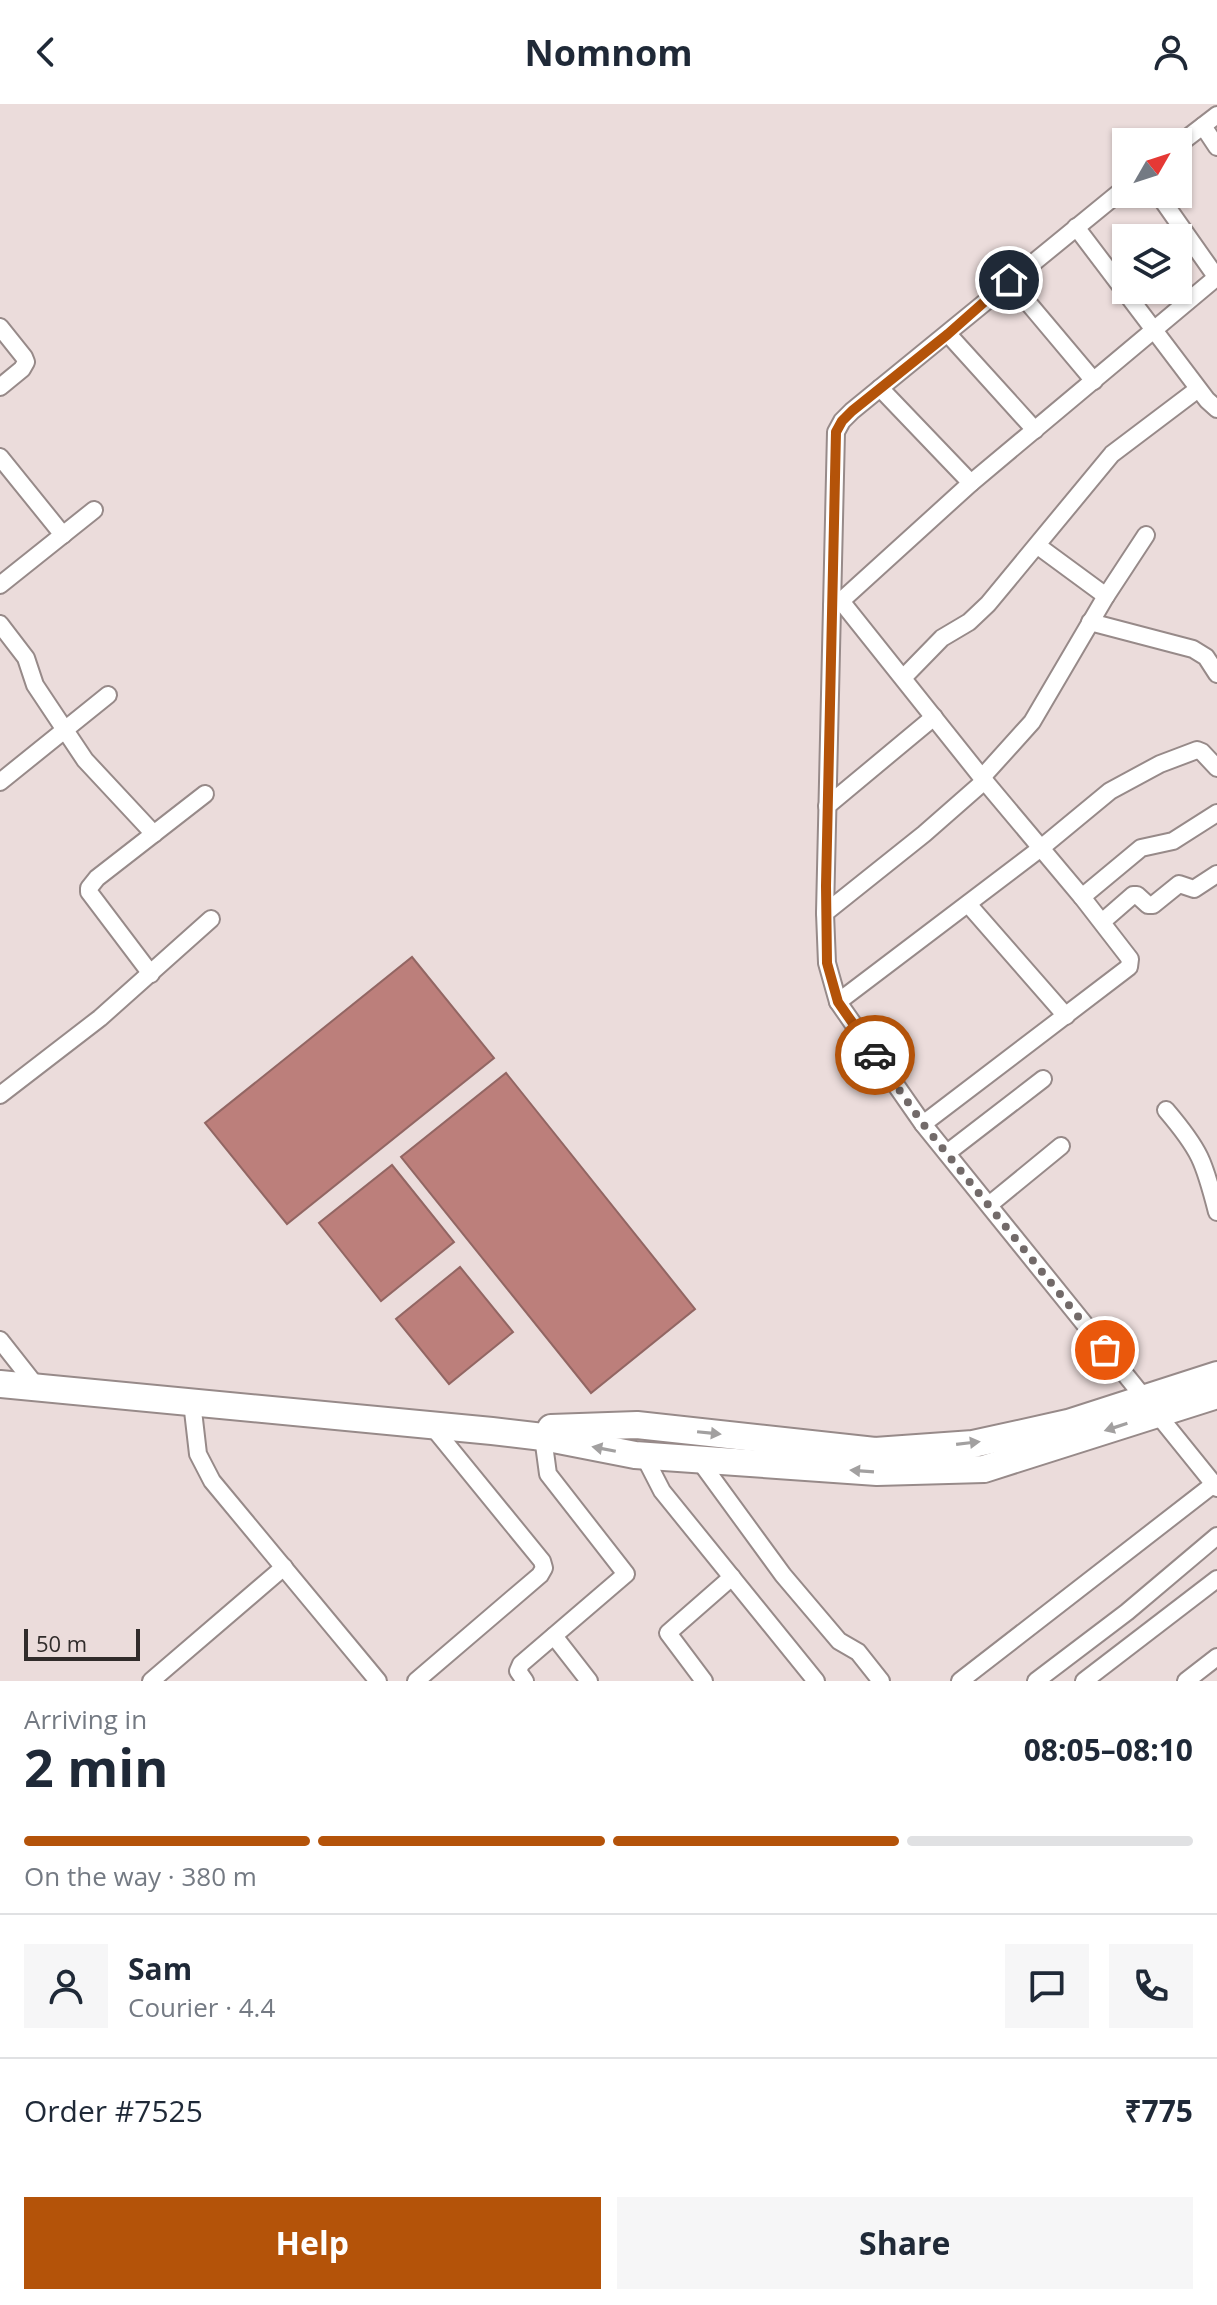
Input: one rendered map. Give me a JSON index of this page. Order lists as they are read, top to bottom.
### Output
{
  "scale_bar": "50 m",
  "north": "top right",
  "page": {
    "header": "Nomnom",
    "scale": "50 m",
    "heading": ["2 min", "Arriving in", "08:05–08:10"],
    "panel": [
      "Sam",
      "Courier · 4.4",
      "Order #7525",
      "₹775"
    ],
    "bar": "On the way · 380 m",
    "buttons": ["Help", "Share"]
  }
}
